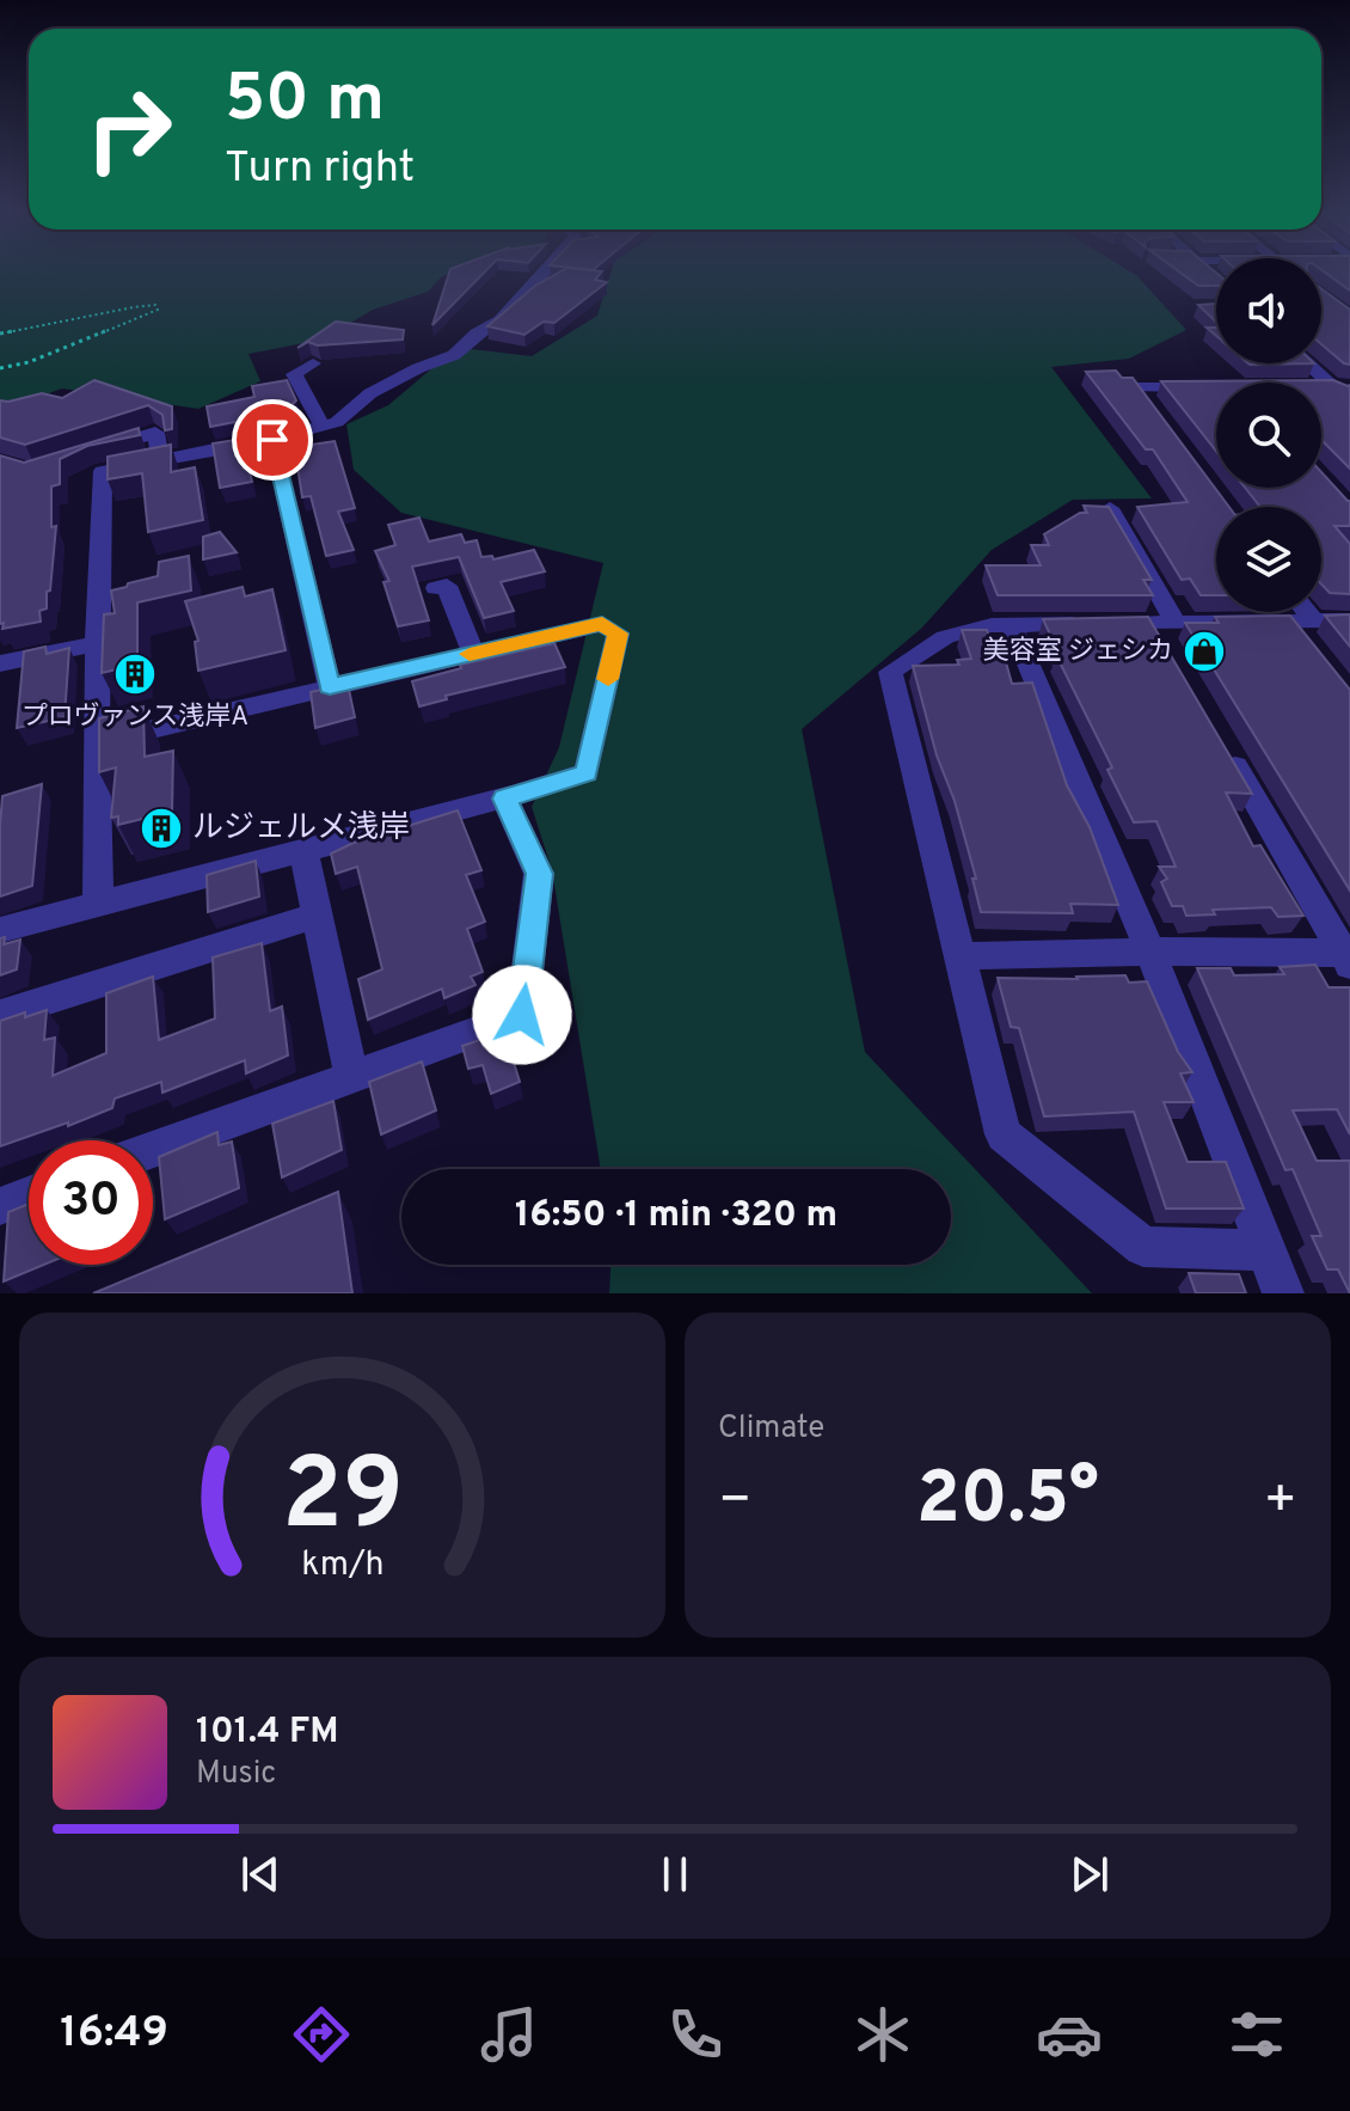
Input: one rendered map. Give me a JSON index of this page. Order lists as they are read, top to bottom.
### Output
{
  "places": {
    "shop": ["美容室 ジェシカ"],
    "building": ["プロヴァンス浅岸A", "ルジェルメ浅岸"]
  },
  "page": {
    "turn": ["50 m", "Turn right"],
    "limit": "30",
    "trip": "16:50 · 1 min · 320 m",
    "tile": "Climate",
    "heat": ["−", "20.5°", "+"],
    "song": ["101.4 FM", "Music"],
    "tabs": "16:49",
    "gauge": ["29", "km/h"]
  }
}
